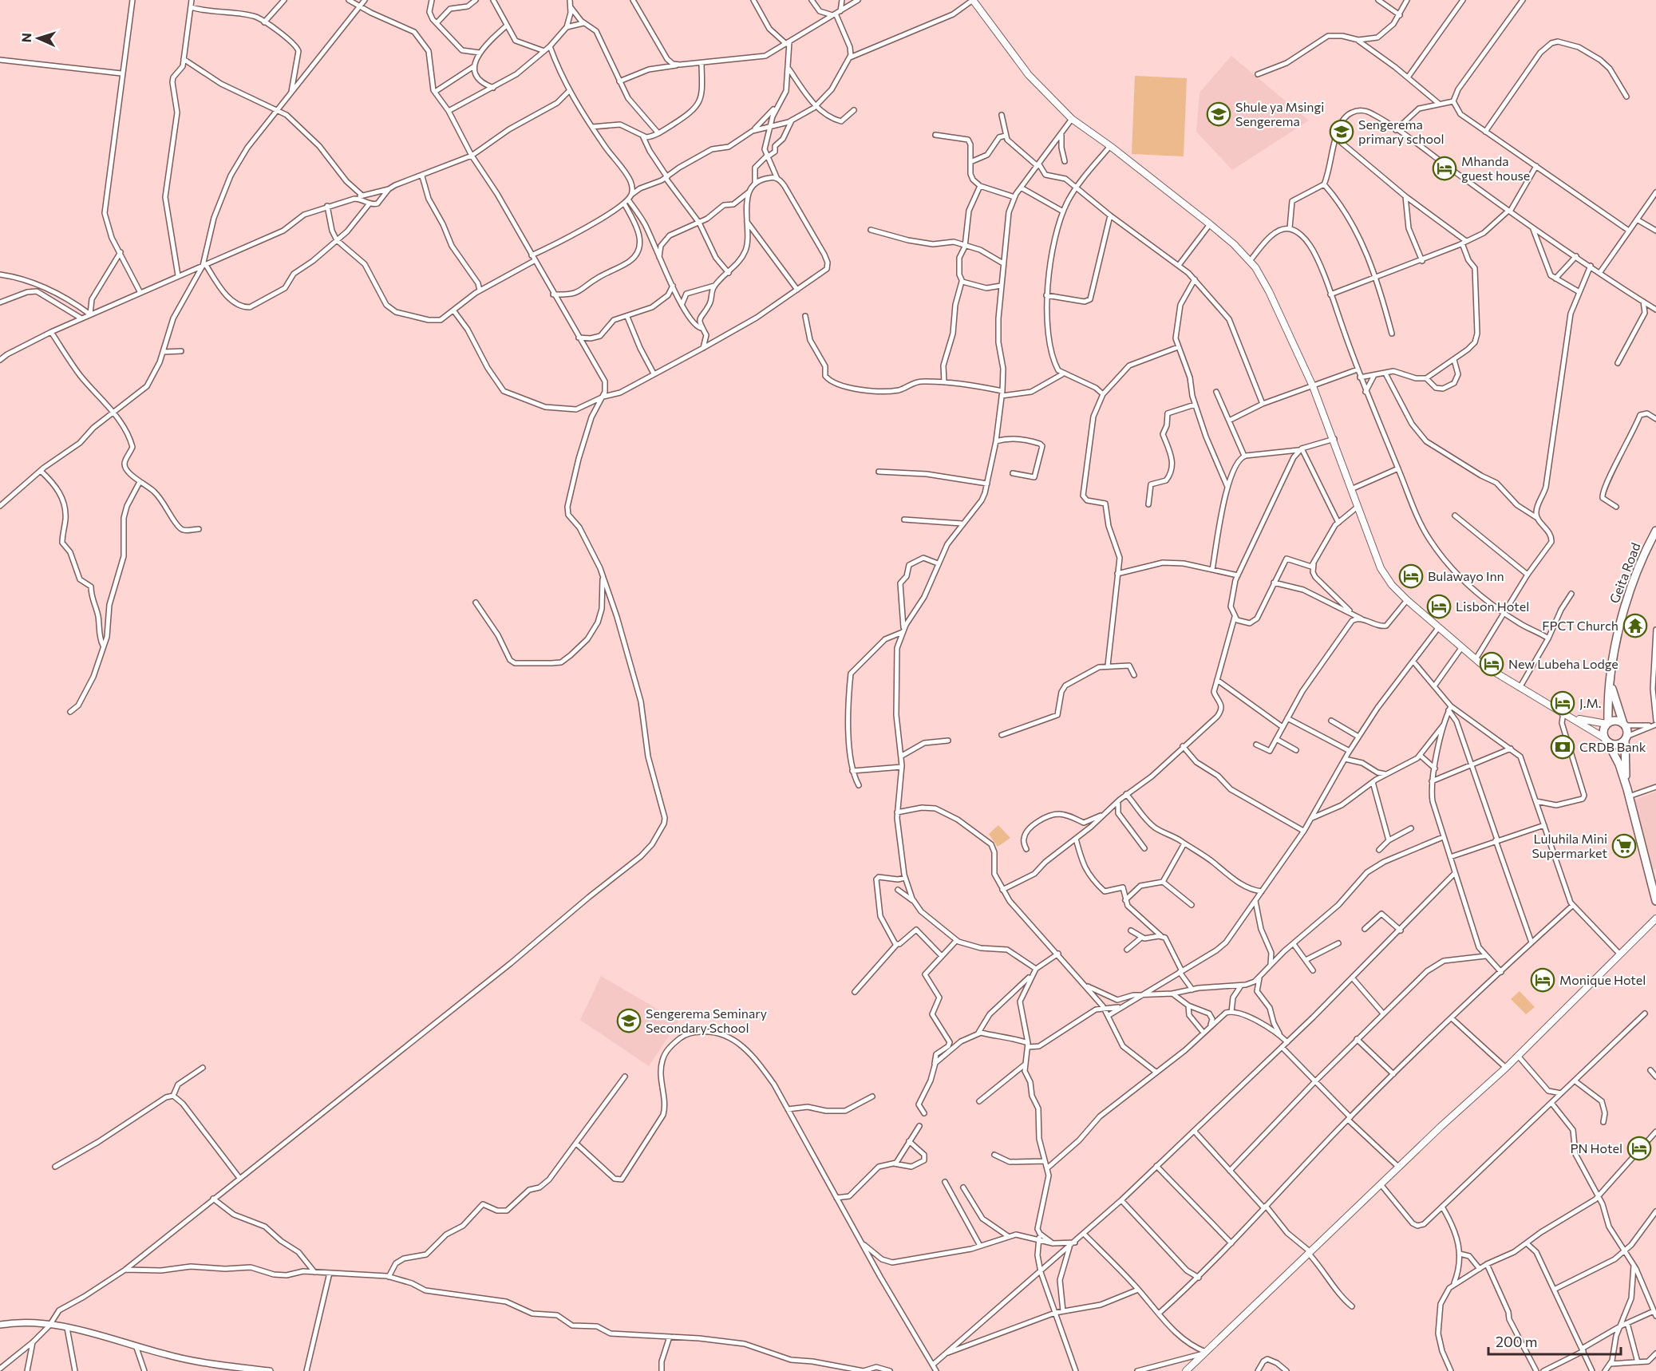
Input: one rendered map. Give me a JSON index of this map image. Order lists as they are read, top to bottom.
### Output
{
  "streets": {
    "highway": ["Geita Road"]
  },
  "places": {
    "school or university": ["Shule ya Msingi Sengerema", "Sengerema primary school", "Sengerema Seminary Secondary School"],
    "hotel": [
      "Mhanda guest house",
      "Bulawayo Inn",
      "Lisbon Hotel",
      "New Lubeha Lodge",
      "J.M.",
      "Monique Hotel",
      "PN Hotel"
    ],
    "temple": ["FPCT Church"],
    "bank": ["CRDB Bank"],
    "supermarket": ["Luluhila Mini Supermarket"]
  },
  "scale_bar": "200 m",
  "north": "left"
}
